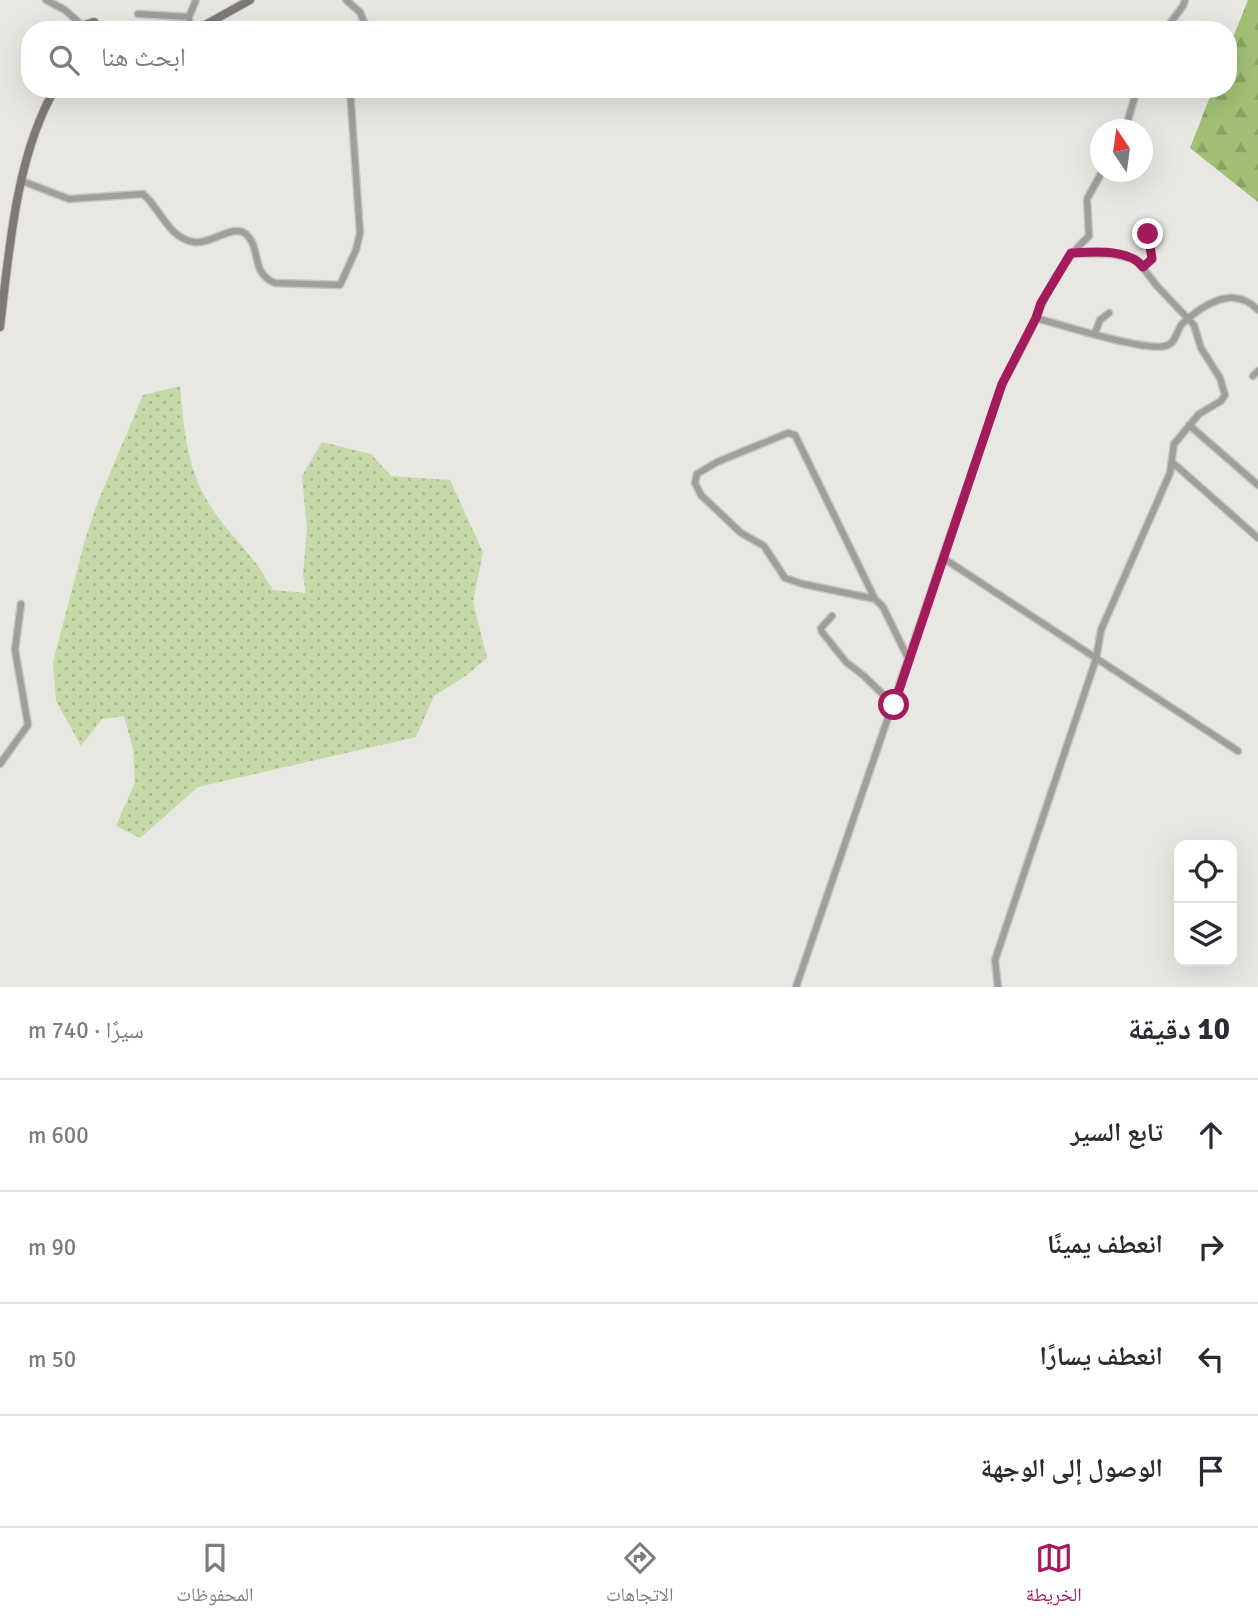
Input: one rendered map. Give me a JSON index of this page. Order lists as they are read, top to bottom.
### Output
{
  "north": "top",
  "page": {
    "search": "ابحث هنا",
    "heading": ["10 دقيقة", "سيرًا · 740 m"],
    "list": [
      ["تابع السير", "600 m"],
      ["انعطف يمينًا", "90 m"],
      ["انعطف يسارًا", "50 m"],
      "الوصول إلى الوجهة"
    ],
    "nav": ["الخريطة", "الاتجاهات", "المحفوظات"]
  }
}
